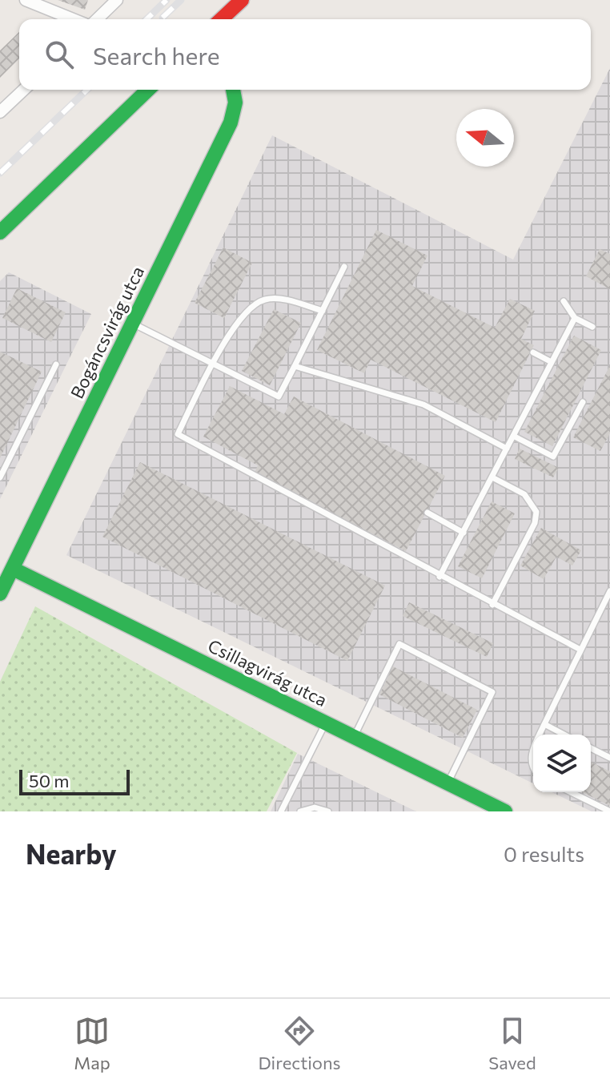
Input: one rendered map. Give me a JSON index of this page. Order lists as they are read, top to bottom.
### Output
{
  "streets": {
    "street": ["Bogáncsvirág utca", "Csillagvirág utca"]
  },
  "crossings": [
    ["Bogáncsvirág utca", "Csillagvirág utca"]
  ],
  "scale_bar": "50 m",
  "north": "left",
  "page": {
    "search": "Search here",
    "scale": "50 m",
    "heading": ["Nearby", "0 results"],
    "nav": ["Map", "Directions", "Saved"]
  }
}
